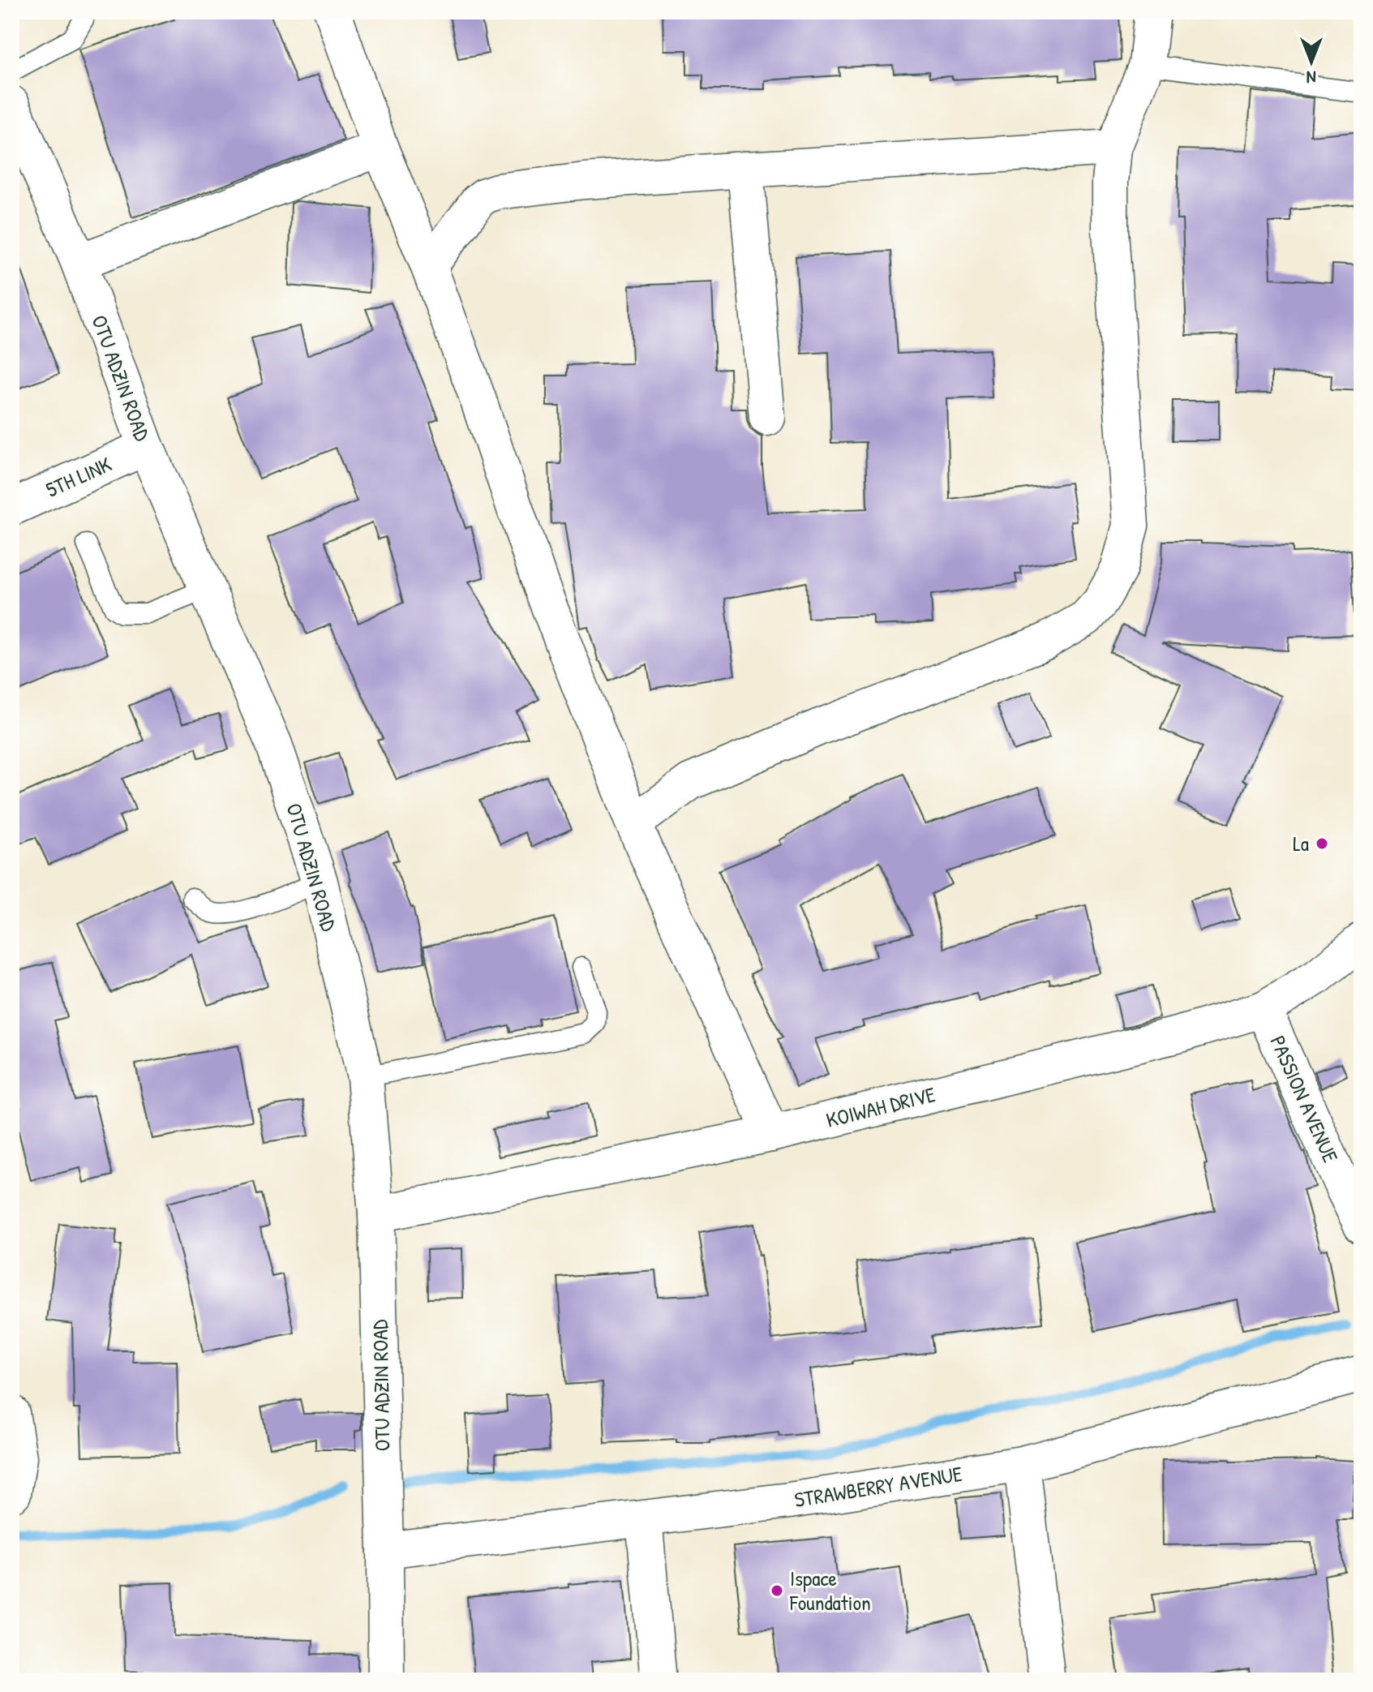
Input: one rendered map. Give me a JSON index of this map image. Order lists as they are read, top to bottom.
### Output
{
  "streets": {
    "street": [
      "OTU ADZIN ROAD",
      "5TH LINK",
      "PASSION AVENUE",
      "KOIWAH DRIVE",
      "STRAWBERRY AVENUE"
    ]
  },
  "crossings": [
    ["OTU ADZIN ROAD", "5TH LINK"],
    ["OTU ADZIN ROAD", "KOIWAH DRIVE"],
    ["OTU ADZIN ROAD", "STRAWBERRY AVENUE"],
    ["PASSION AVENUE", "KOIWAH DRIVE"]
  ],
  "places": ["La", "Ispace Foundation"],
  "north": "bottom"
}
